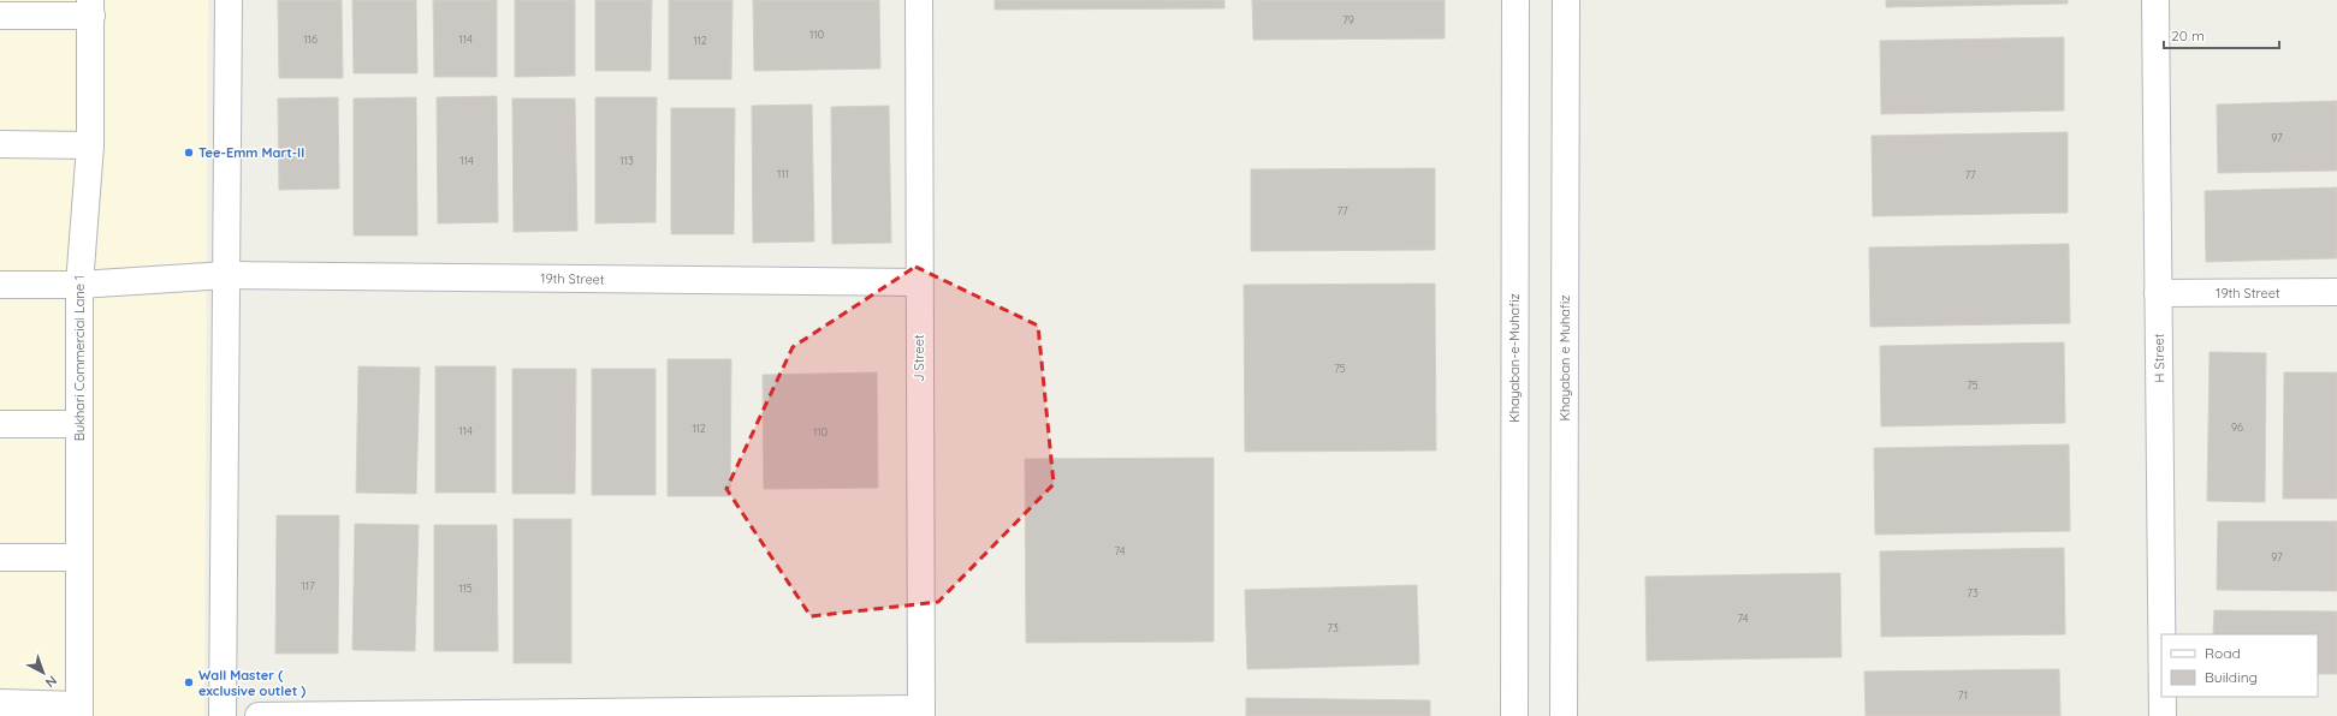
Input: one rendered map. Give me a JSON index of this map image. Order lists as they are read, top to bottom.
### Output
{
  "streets": {
    "street": [
      "19th Street",
      "Bukhari Commercial Lane 1",
      "J Street",
      "Khayaban-e-Muhafiz",
      "Khayaban e Muhafiz",
      "H Street"
    ]
  },
  "crossings": [
    ["19th Street", "Bukhari Commercial Lane 1"],
    ["19th Street", "J Street"],
    ["19th Street", "H Street"]
  ],
  "places": ["Tee-Emm Mart-II", "Wall Master ( exclusive outlet )"],
  "house_numbers": [
    "79",
    "110",
    "116",
    "114",
    "112",
    "97",
    "114",
    "113",
    "111",
    "77",
    "77",
    "75",
    "75",
    "96",
    "112",
    "114",
    "110",
    "74",
    "97",
    "117",
    "115",
    "73",
    "74",
    "73",
    "71"
  ],
  "legend": ["Road", "Building"],
  "scale_bar": "20 m",
  "north": "bottom right"
}
